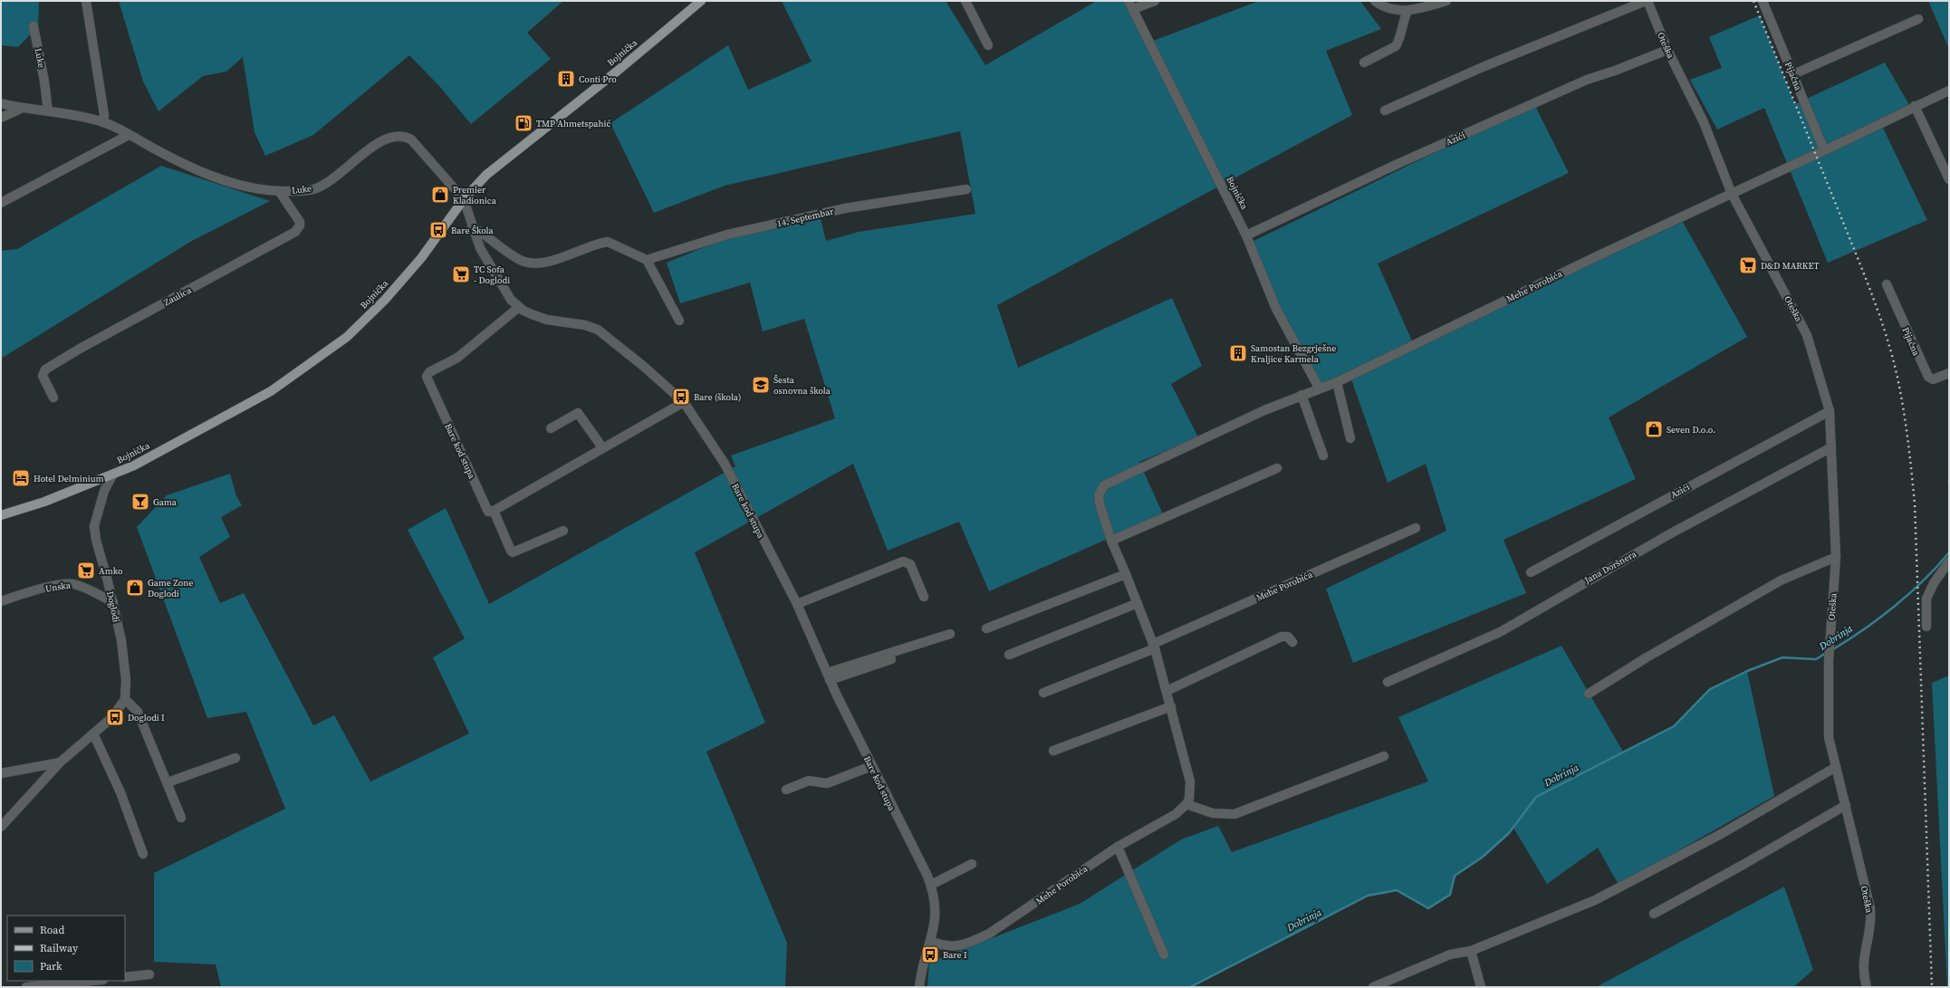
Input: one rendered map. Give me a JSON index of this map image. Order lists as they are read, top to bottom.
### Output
{
  "streets": {
    "main road": ["Bojnička"],
    "street": [
      "Oteška",
      "Luke",
      "Pijačna",
      "Azići",
      "14. Septembar",
      "Mehe Porobića",
      "Zaulica",
      "Bare kod stupa",
      "Jana Doršnera",
      "Unska",
      "Doglodi"
    ]
  },
  "crossings": [
    ["Oteška", "Azići"],
    ["Oteška", "Mehe Porobića"],
    ["Oteška", "Jana Doršnera"],
    ["Bojnička", "Luke"],
    ["Bojnička", "Azići"],
    ["Bojnička", "Mehe Porobića"],
    ["Bojnička", "Bare kod stupa"],
    ["Bojnička", "Doglodi"],
    ["Luke", "Zaulica"],
    ["Luke", "Bare kod stupa"],
    ["Mehe Porobića", "Bare kod stupa"],
    ["Unska", "Doglodi"]
  ],
  "water": ["Dobrinja"],
  "places": {
    "building": ["Conti Pro", "Samostan Bezgrješne Kraljice Karmela"],
    "fuel station": ["TMP Ahmetspahić"],
    "shop": ["Premier Kladionica", "Seven D.o.o.", "Game Zone Doglodi"],
    "bus stop": [
      "Bare Škola",
      "Bare (škola)",
      "Doglodi I",
      "Bare I"
    ],
    "supermarket": ["D&D MARKET", "TC Sofa - Doglodi", "Amko"],
    "school or university": ["Šesta osnovna škola"],
    "hotel": ["Hotel Delminium"],
    "bar": ["Gama"]
  },
  "legend": ["Road", "Railway", "Park"]
}
